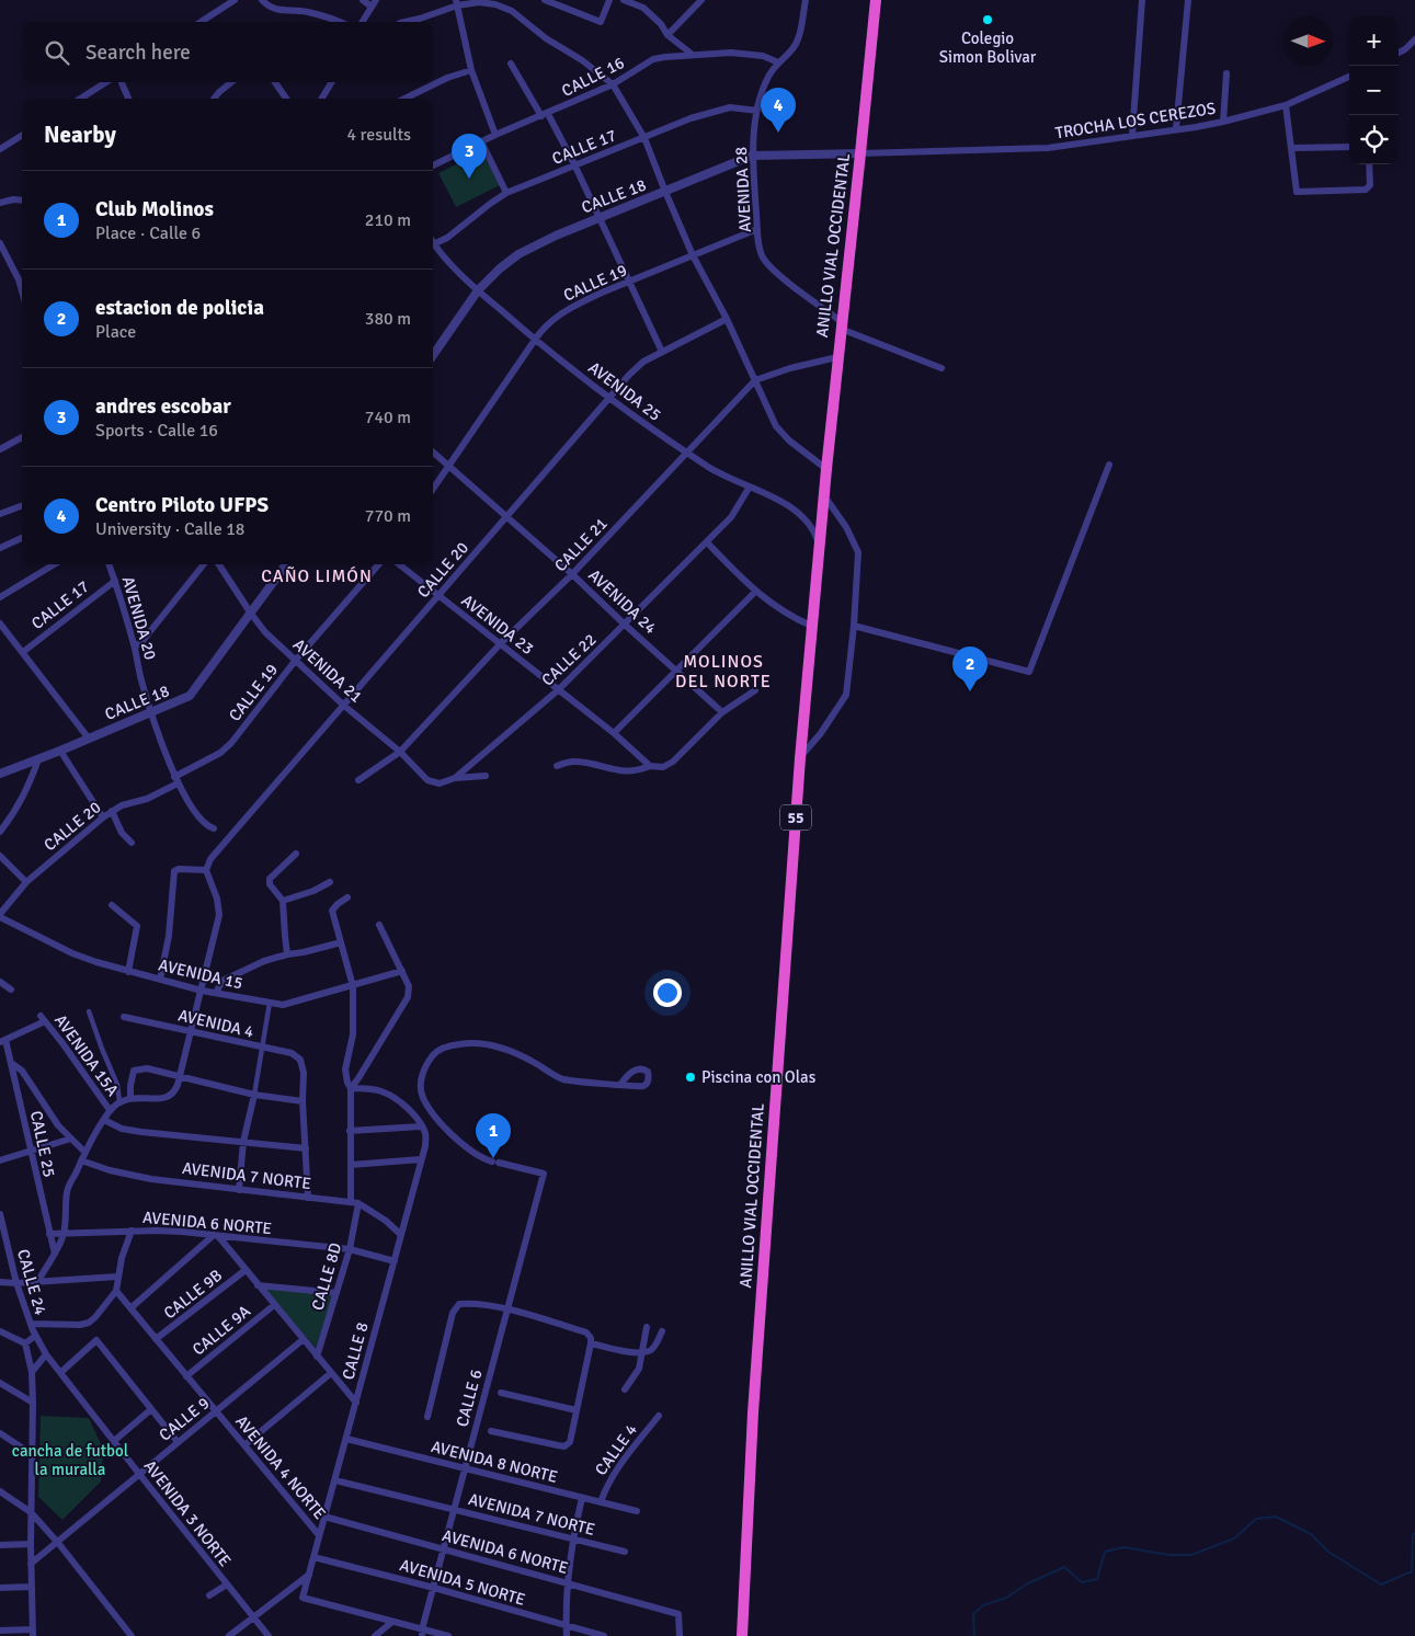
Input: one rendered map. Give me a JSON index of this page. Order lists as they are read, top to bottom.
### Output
{
  "streets": {
    "highway": ["ANILLO VIAL OCCIDENTAL", "55"],
    "street": [
      "CALLE 16",
      "TROCHA LOS CEREZOS",
      "CALLE 17",
      "AVENIDA 28",
      "CALLE 18",
      "CALLE 19",
      "AVENIDA 25",
      "CALLE 21",
      "CALLE 20",
      "AVENIDA 24",
      "AVENIDA 20",
      "AVENIDA 23",
      "CALLE 22",
      "AVENIDA 21",
      "AVENIDA 15",
      "AVENIDA 4",
      "AVENIDA 15A",
      "CALLE 25",
      "AVENIDA 7 NORTE",
      "AVENIDA 6 NORTE",
      "CALLE 8D",
      "CALLE 24",
      "CALLE 9B",
      "CALLE 9A",
      "CALLE 8",
      "CALLE 6",
      "CALLE 9",
      "CALLE 4",
      "AVENIDA 8 NORTE",
      "AVENIDA 4 NORTE",
      "AVENIDA 3 NORTE",
      "AVENIDA 5 NORTE"
    ]
  },
  "crossings": [
    ["CALLE 16", "AVENIDA 28"],
    ["TROCHA LOS CEREZOS", "CALLE 18"],
    ["TROCHA LOS CEREZOS", "ANILLO VIAL OCCIDENTAL"],
    ["CALLE 17", "AVENIDA 28"],
    ["CALLE 17", "AVENIDA 20"],
    ["AVENIDA 28", "CALLE 18"],
    ["AVENIDA 28", "ANILLO VIAL OCCIDENTAL"],
    ["AVENIDA 28", "CALLE 19"],
    ["CALLE 18", "ANILLO VIAL OCCIDENTAL"],
    ["CALLE 18", "AVENIDA 25"],
    ["CALLE 18", "AVENIDA 20"],
    ["CALLE 18", "AVENIDA 21"],
    ["ANILLO VIAL OCCIDENTAL", "AVENIDA 25"],
    ["ANILLO VIAL OCCIDENTAL", "CALLE 21"],
    ["CALLE 19", "AVENIDA 25"],
    ["CALLE 19", "CALLE 20"],
    ["CALLE 19", "AVENIDA 24"],
    ["CALLE 19", "AVENIDA 20"],
    ["CALLE 19", "AVENIDA 21"],
    ["AVENIDA 25", "CALLE 21"],
    ["AVENIDA 25", "CALLE 20"],
    ["AVENIDA 25", "CALLE 22"],
    ["CALLE 21", "AVENIDA 24"],
    ["CALLE 21", "AVENIDA 23"],
    ["CALLE 21", "AVENIDA 21"],
    ["CALLE 20", "AVENIDA 24"],
    ["CALLE 20", "AVENIDA 20"],
    ["CALLE 20", "AVENIDA 23"],
    ["CALLE 20", "AVENIDA 21"],
    ["CALLE 20", "AVENIDA 15"],
    ["AVENIDA 24", "CALLE 22"],
    ["AVENIDA 23", "CALLE 22"],
    ["CALLE 22", "AVENIDA 21"],
    ["AVENIDA 15", "CALLE 8D"],
    ["AVENIDA 15A", "CALLE 25"],
    ["CALLE 25", "AVENIDA 6 NORTE"],
    ["AVENIDA 7 NORTE", "CALLE 8D"],
    ["AVENIDA 7 NORTE", "CALLE 8"],
    ["AVENIDA 7 NORTE", "CALLE 6"],
    ["AVENIDA 6 NORTE", "CALLE 8D"],
    ["AVENIDA 6 NORTE", "CALLE 8"],
    ["AVENIDA 6 NORTE", "CALLE 6"],
    ["CALLE 24", "AVENIDA 3 NORTE"],
    ["CALLE 9B", "AVENIDA 4 NORTE"],
    ["CALLE 9A", "AVENIDA 4 NORTE"],
    ["CALLE 8", "AVENIDA 8 NORTE"],
    ["CALLE 8", "AVENIDA 4 NORTE"],
    ["CALLE 8", "AVENIDA 5 NORTE"],
    ["CALLE 6", "AVENIDA 8 NORTE"],
    ["CALLE 6", "AVENIDA 5 NORTE"],
    ["CALLE 9", "AVENIDA 4 NORTE"],
    ["CALLE 9", "AVENIDA 3 NORTE"],
    ["CALLE 4", "AVENIDA 8 NORTE"]
  ],
  "districts": ["CAÑO LIMÓN", "MOLINOS DEL NORTE"],
  "parks": ["cancha de futbol la muralla"],
  "places": ["Colegio Simon Bolivar", "Piscina con Olas"],
  "north": "right",
  "page": {
    "map_buttons": ["+", "−"],
    "search": "Search here",
    "pins": [
      "4",
      "3",
      "2",
      "1"
    ],
    "heading": ["Nearby", "4 results"],
    "list": [
      {
        "mark": "1",
        "name": "Club Molinos",
        "note": "Place · Calle 6",
        "value": "210 m"
      },
      {
        "mark": "2",
        "name": "estacion de policia",
        "note": "Place",
        "value": "380 m"
      },
      {
        "mark": "3",
        "name": "andres escobar",
        "note": "Sports · Calle 16",
        "value": "740 m"
      },
      {
        "mark": "4",
        "name": "Centro Piloto UFPS",
        "note": "University · Calle 18",
        "value": "770 m"
      }
    ]
  }
}
